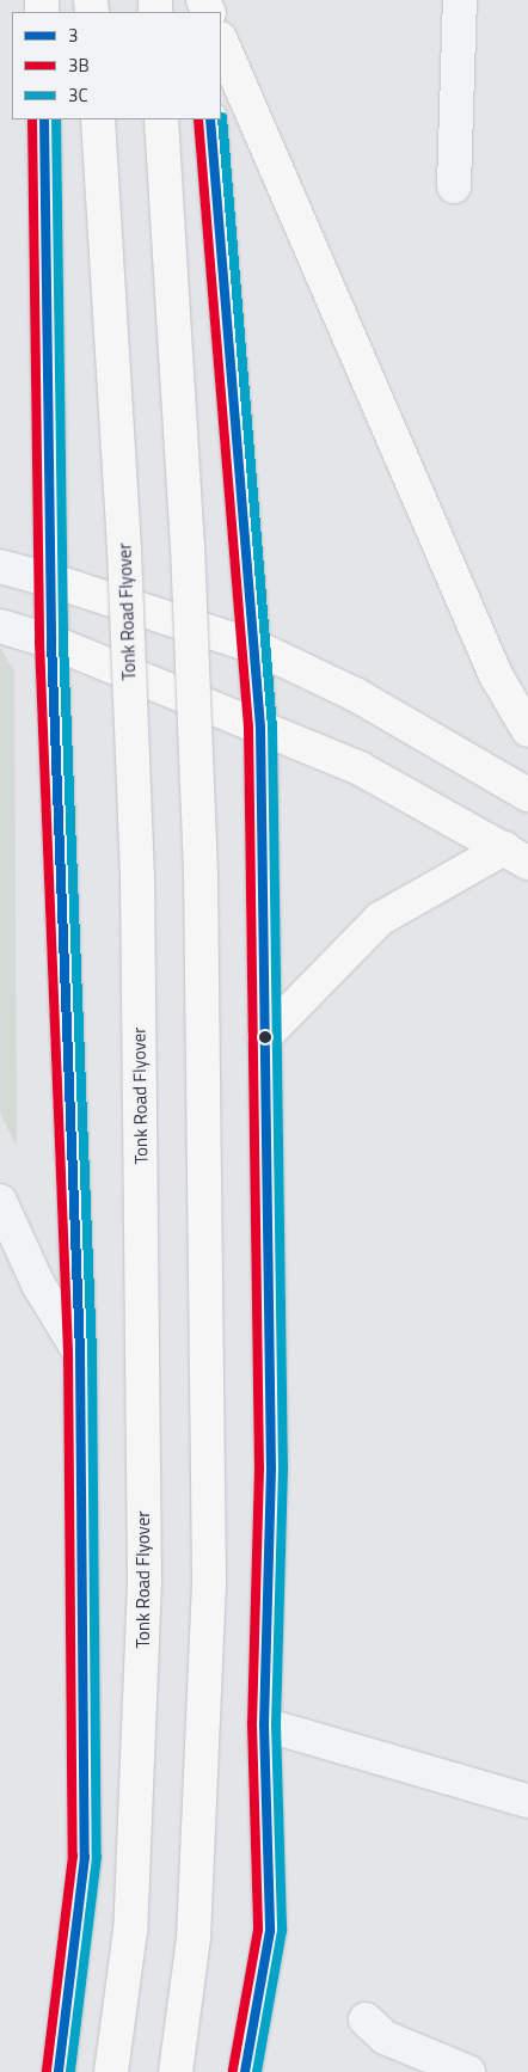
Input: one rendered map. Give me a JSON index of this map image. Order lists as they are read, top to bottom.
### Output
{
  "streets": {
    "main road": ["Tonk Road Flyover"]
  },
  "lines": ["transit line 3C", "transit line 3", "transit line 3B"],
  "legend": ["3", "3B", "3C"]
}
